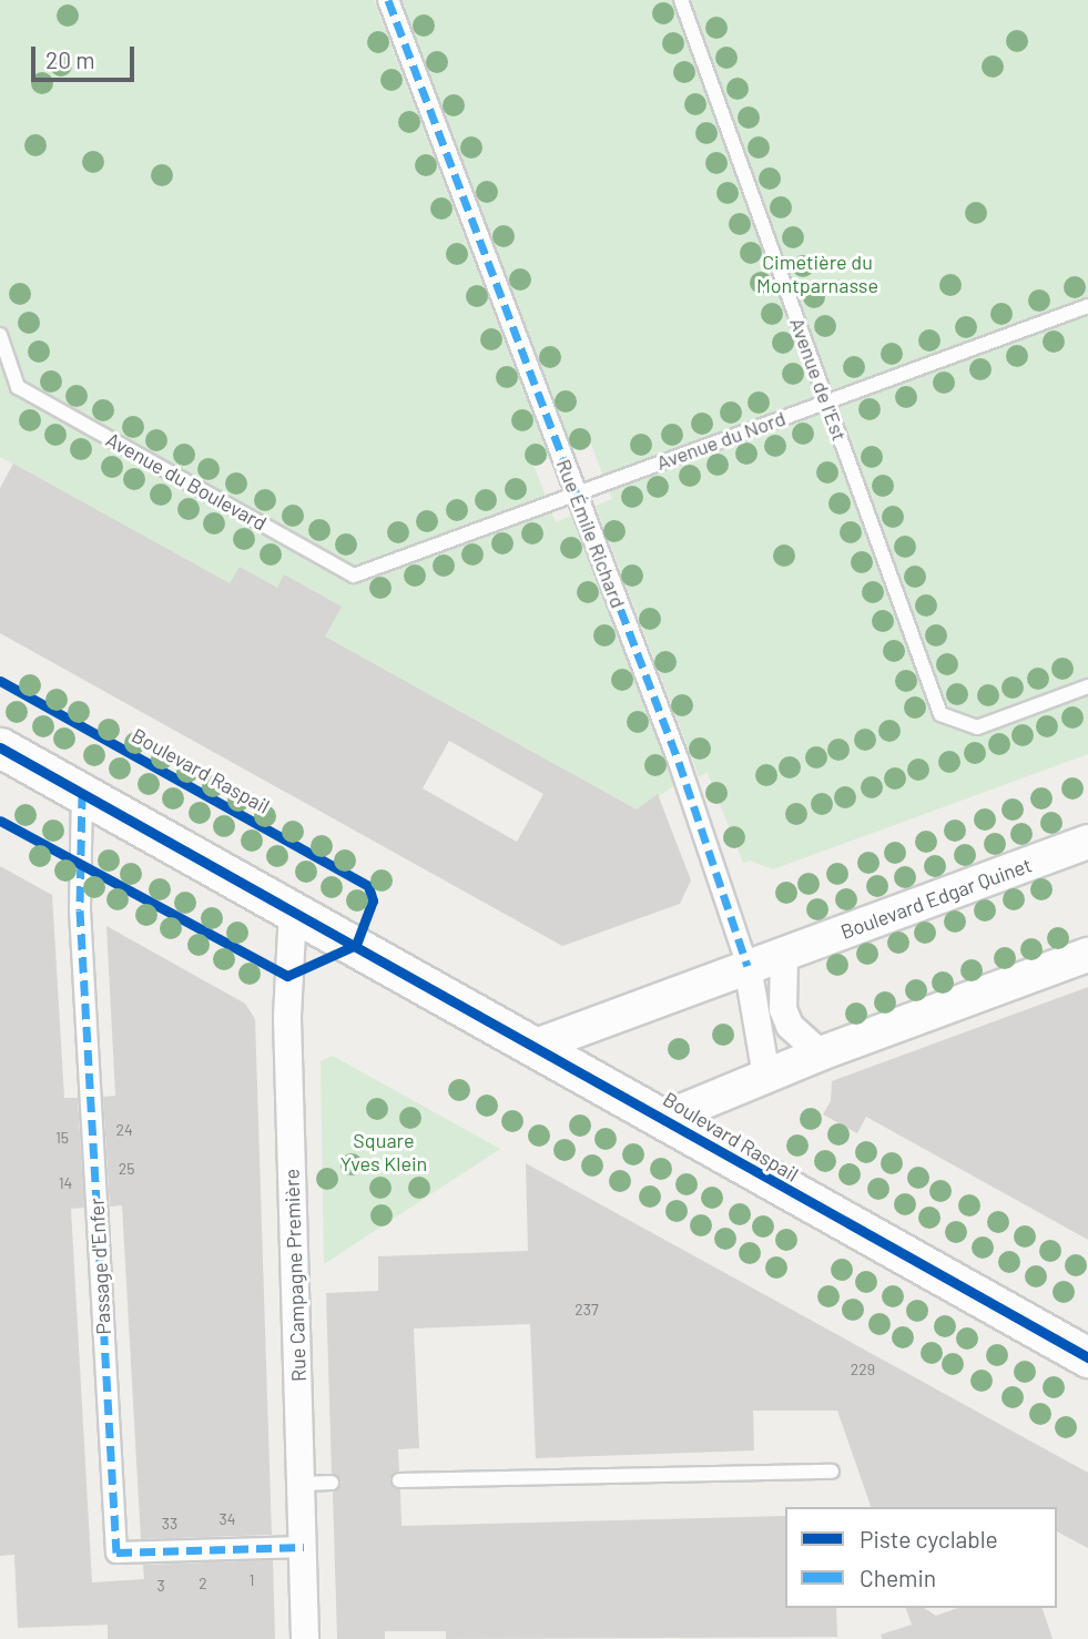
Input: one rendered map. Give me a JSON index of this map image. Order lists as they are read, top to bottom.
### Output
{
  "streets": {
    "main road": ["Boulevard Raspail"],
    "street": [
      "Rue Émile Richard",
      "Boulevard Edgar Quinet",
      "Passage d'Enfer",
      "Rue Campagne Première"
    ],
    "lane": ["Avenue de l'Est", "Avenue du Nord", "Avenue du Boulevard"]
  },
  "crossings": [
    ["Avenue de l'Est", "Avenue du Nord"],
    ["Avenue du Nord", "Avenue du Boulevard"],
    ["Avenue du Nord", "Rue Émile Richard"],
    ["Rue Émile Richard", "Boulevard Edgar Quinet"],
    ["Boulevard Raspail", "Boulevard Edgar Quinet"],
    ["Boulevard Raspail", "Passage d'Enfer"],
    ["Boulevard Raspail", "Rue Campagne Première"],
    ["Passage d'Enfer", "Rue Campagne Première"]
  ],
  "parks": ["Cimetière du Montparnasse", "Square Yves Klein"],
  "house_numbers": [
    "24",
    "15",
    "25",
    "14",
    "237",
    "229",
    "34",
    "33",
    "1",
    "2",
    "3"
  ],
  "legend": ["Piste cyclable", "Chemin"],
  "scale_bar": "20 m"
}
